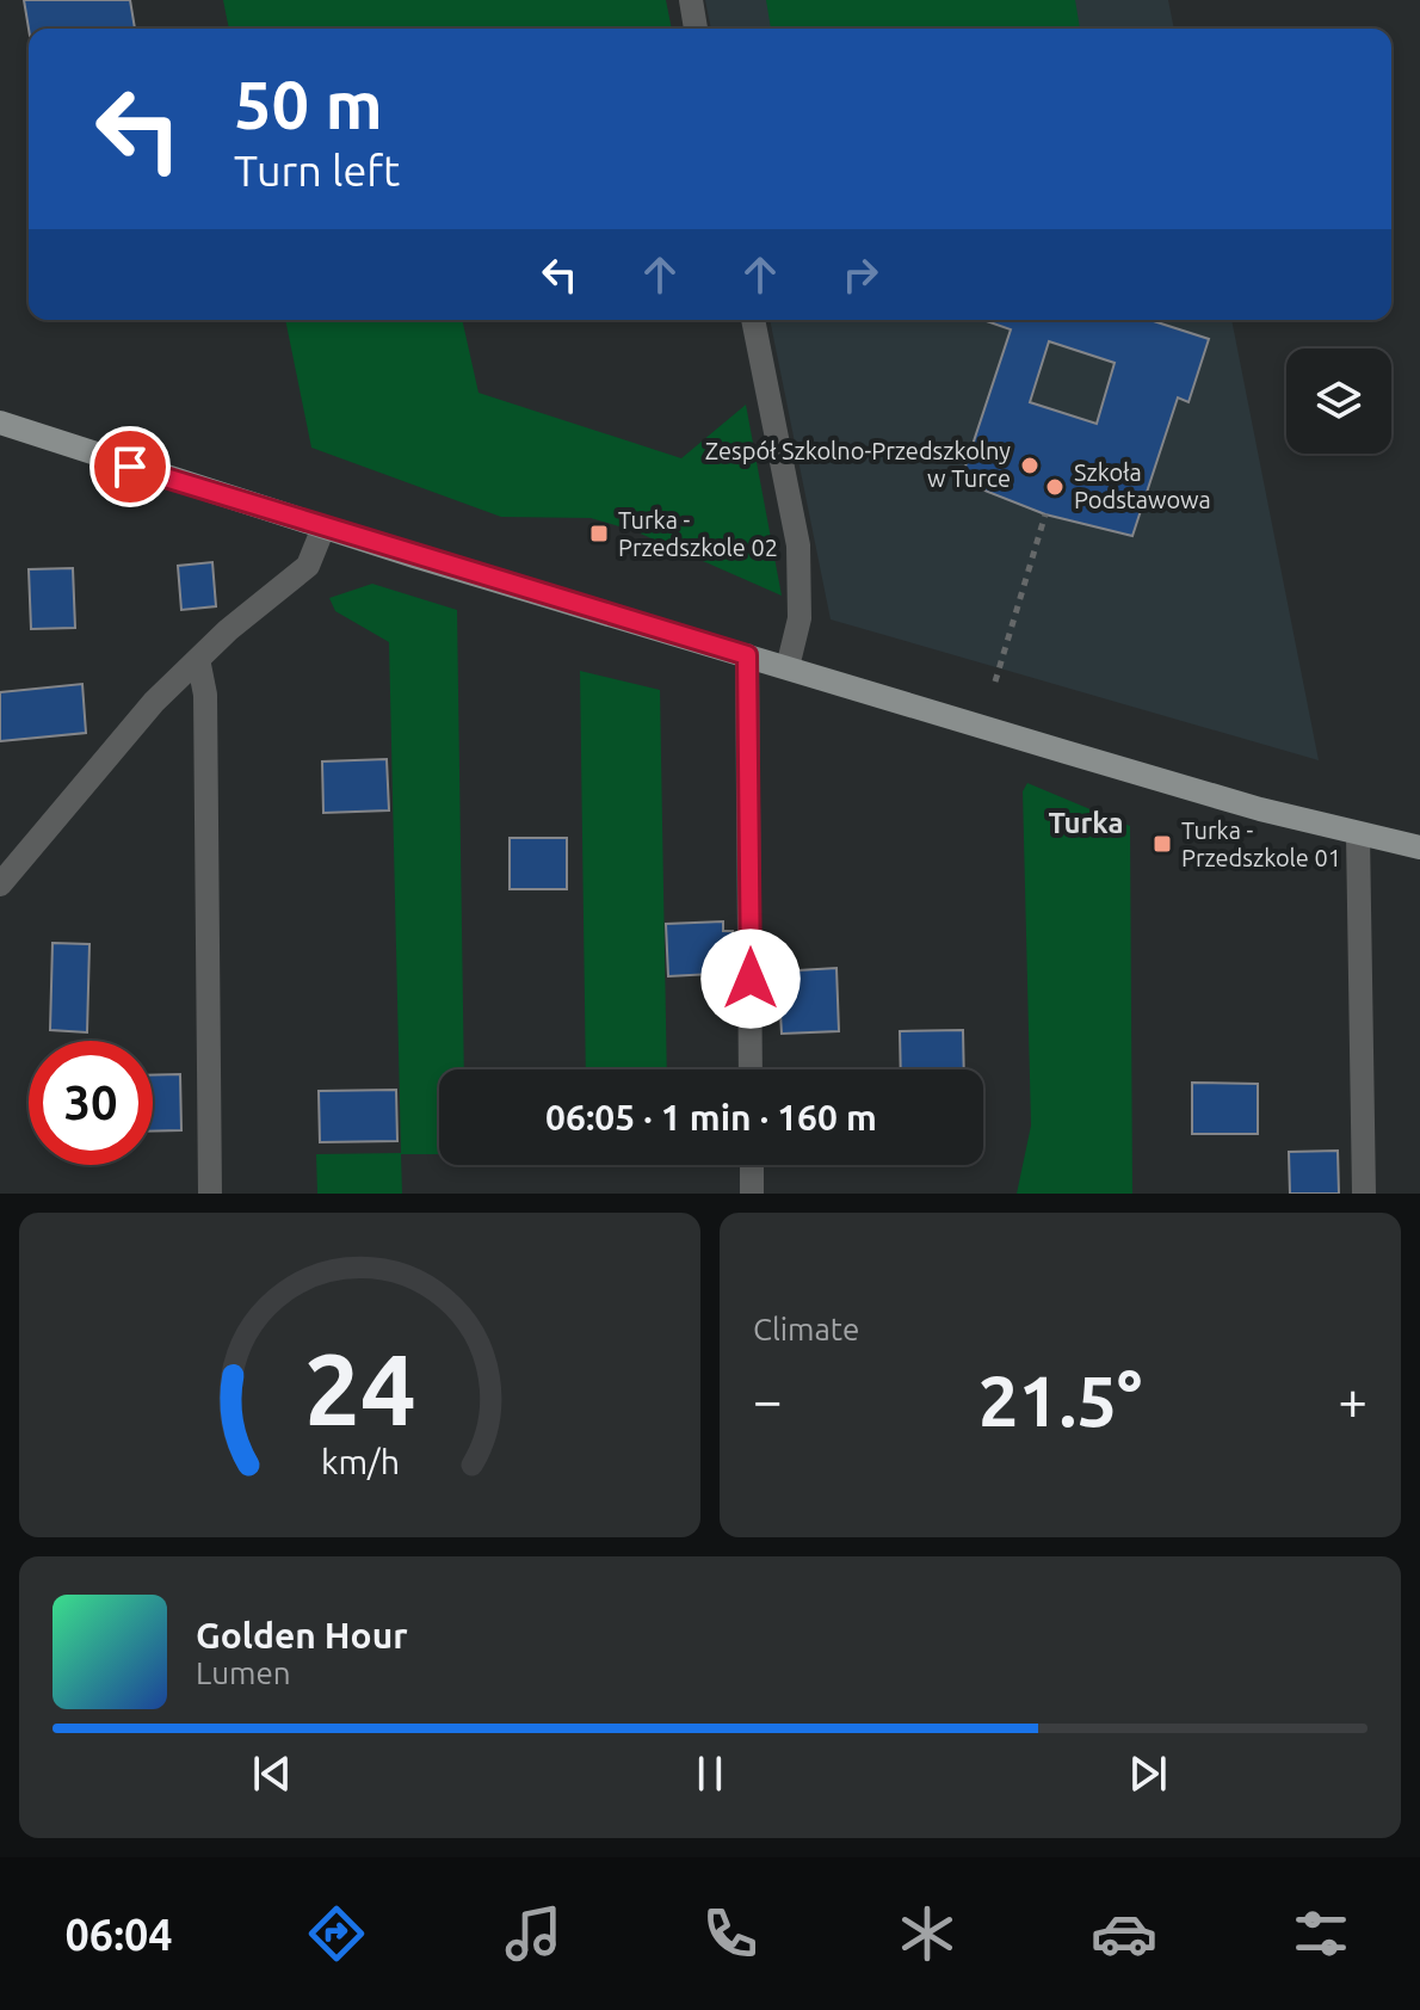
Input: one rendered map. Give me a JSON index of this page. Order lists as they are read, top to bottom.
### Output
{
  "districts": ["Turka"],
  "places": {
    "other": ["Zespół Szkolno-Przedszkolny w Turce", "Szkoła Podstawowa"],
    "transit": ["Turka - Przedszkole 02", "Turka - Przedszkole 01"]
  },
  "page": {
    "turn": ["50 m", "Turn left"],
    "limit": "30",
    "trip": "06:05 · 1 min · 160 m",
    "tile": "Climate",
    "heat": ["−", "21.5°", "+"],
    "song": ["Golden Hour", "Lumen"],
    "tabs": "06:04",
    "gauge": ["24", "km/h"]
  }
}
